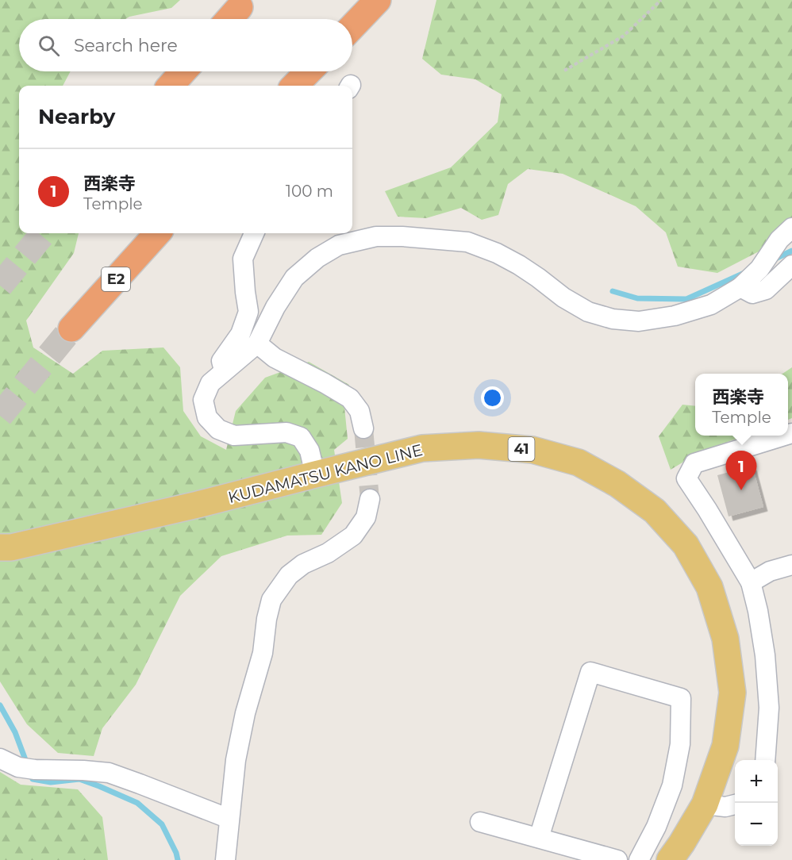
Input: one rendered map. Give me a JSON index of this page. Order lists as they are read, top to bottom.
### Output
{
  "streets": {
    "highway": ["E2"],
    "main road": ["41", "KUDAMATSU KANO LINE"]
  },
  "page": {
    "search": "Search here",
    "heading": "Nearby",
    "list": [
      {
        "mark": "1",
        "name": "西楽寺",
        "note": "Temple",
        "value": "100 m"
      }
    ],
    "popup": ["西楽寺", "Temple"],
    "pins": "1",
    "map_buttons": ["+", "−"]
  }
}
